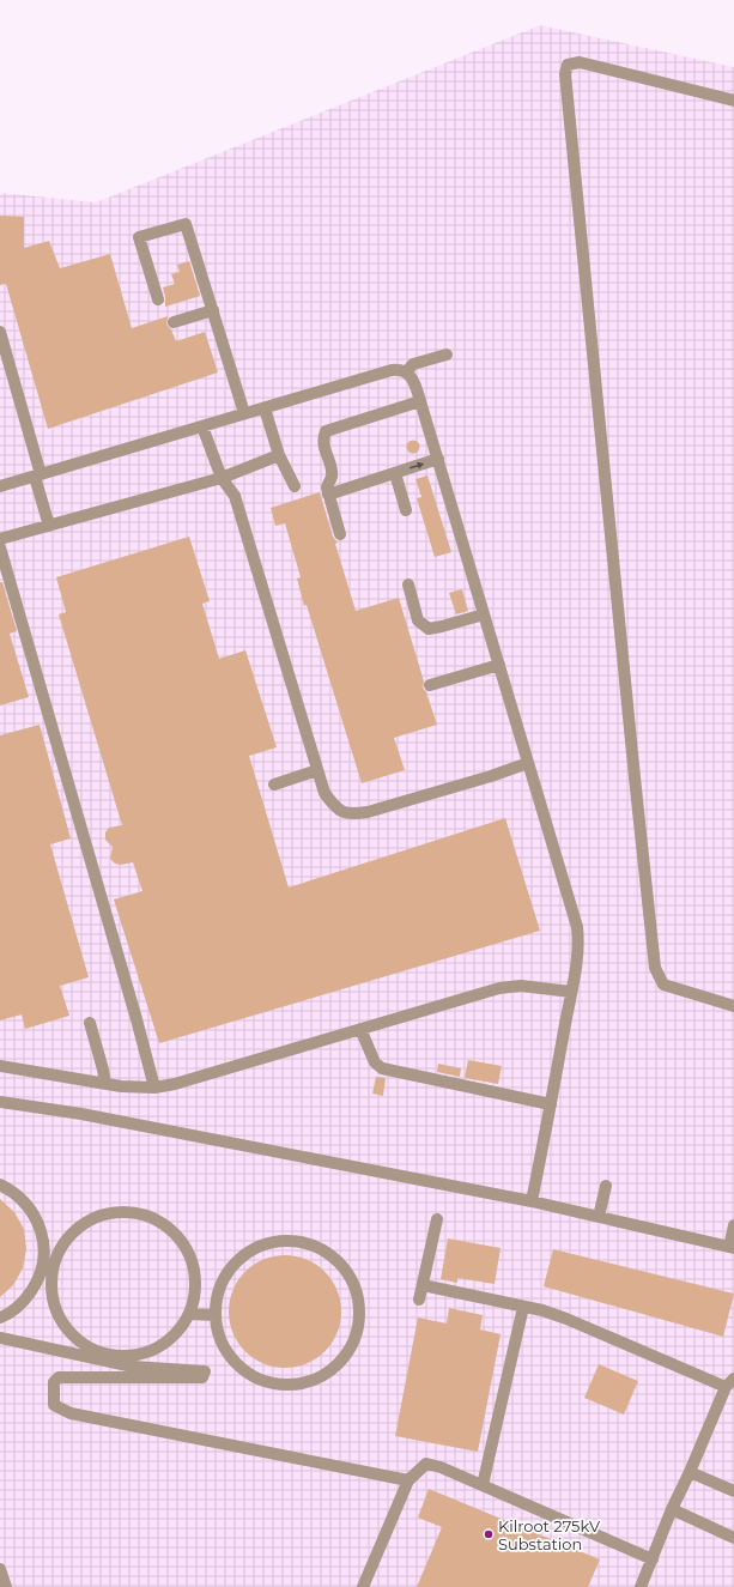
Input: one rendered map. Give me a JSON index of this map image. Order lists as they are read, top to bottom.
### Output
{
  "places": ["Kilroot 275kV Substation"]
}
